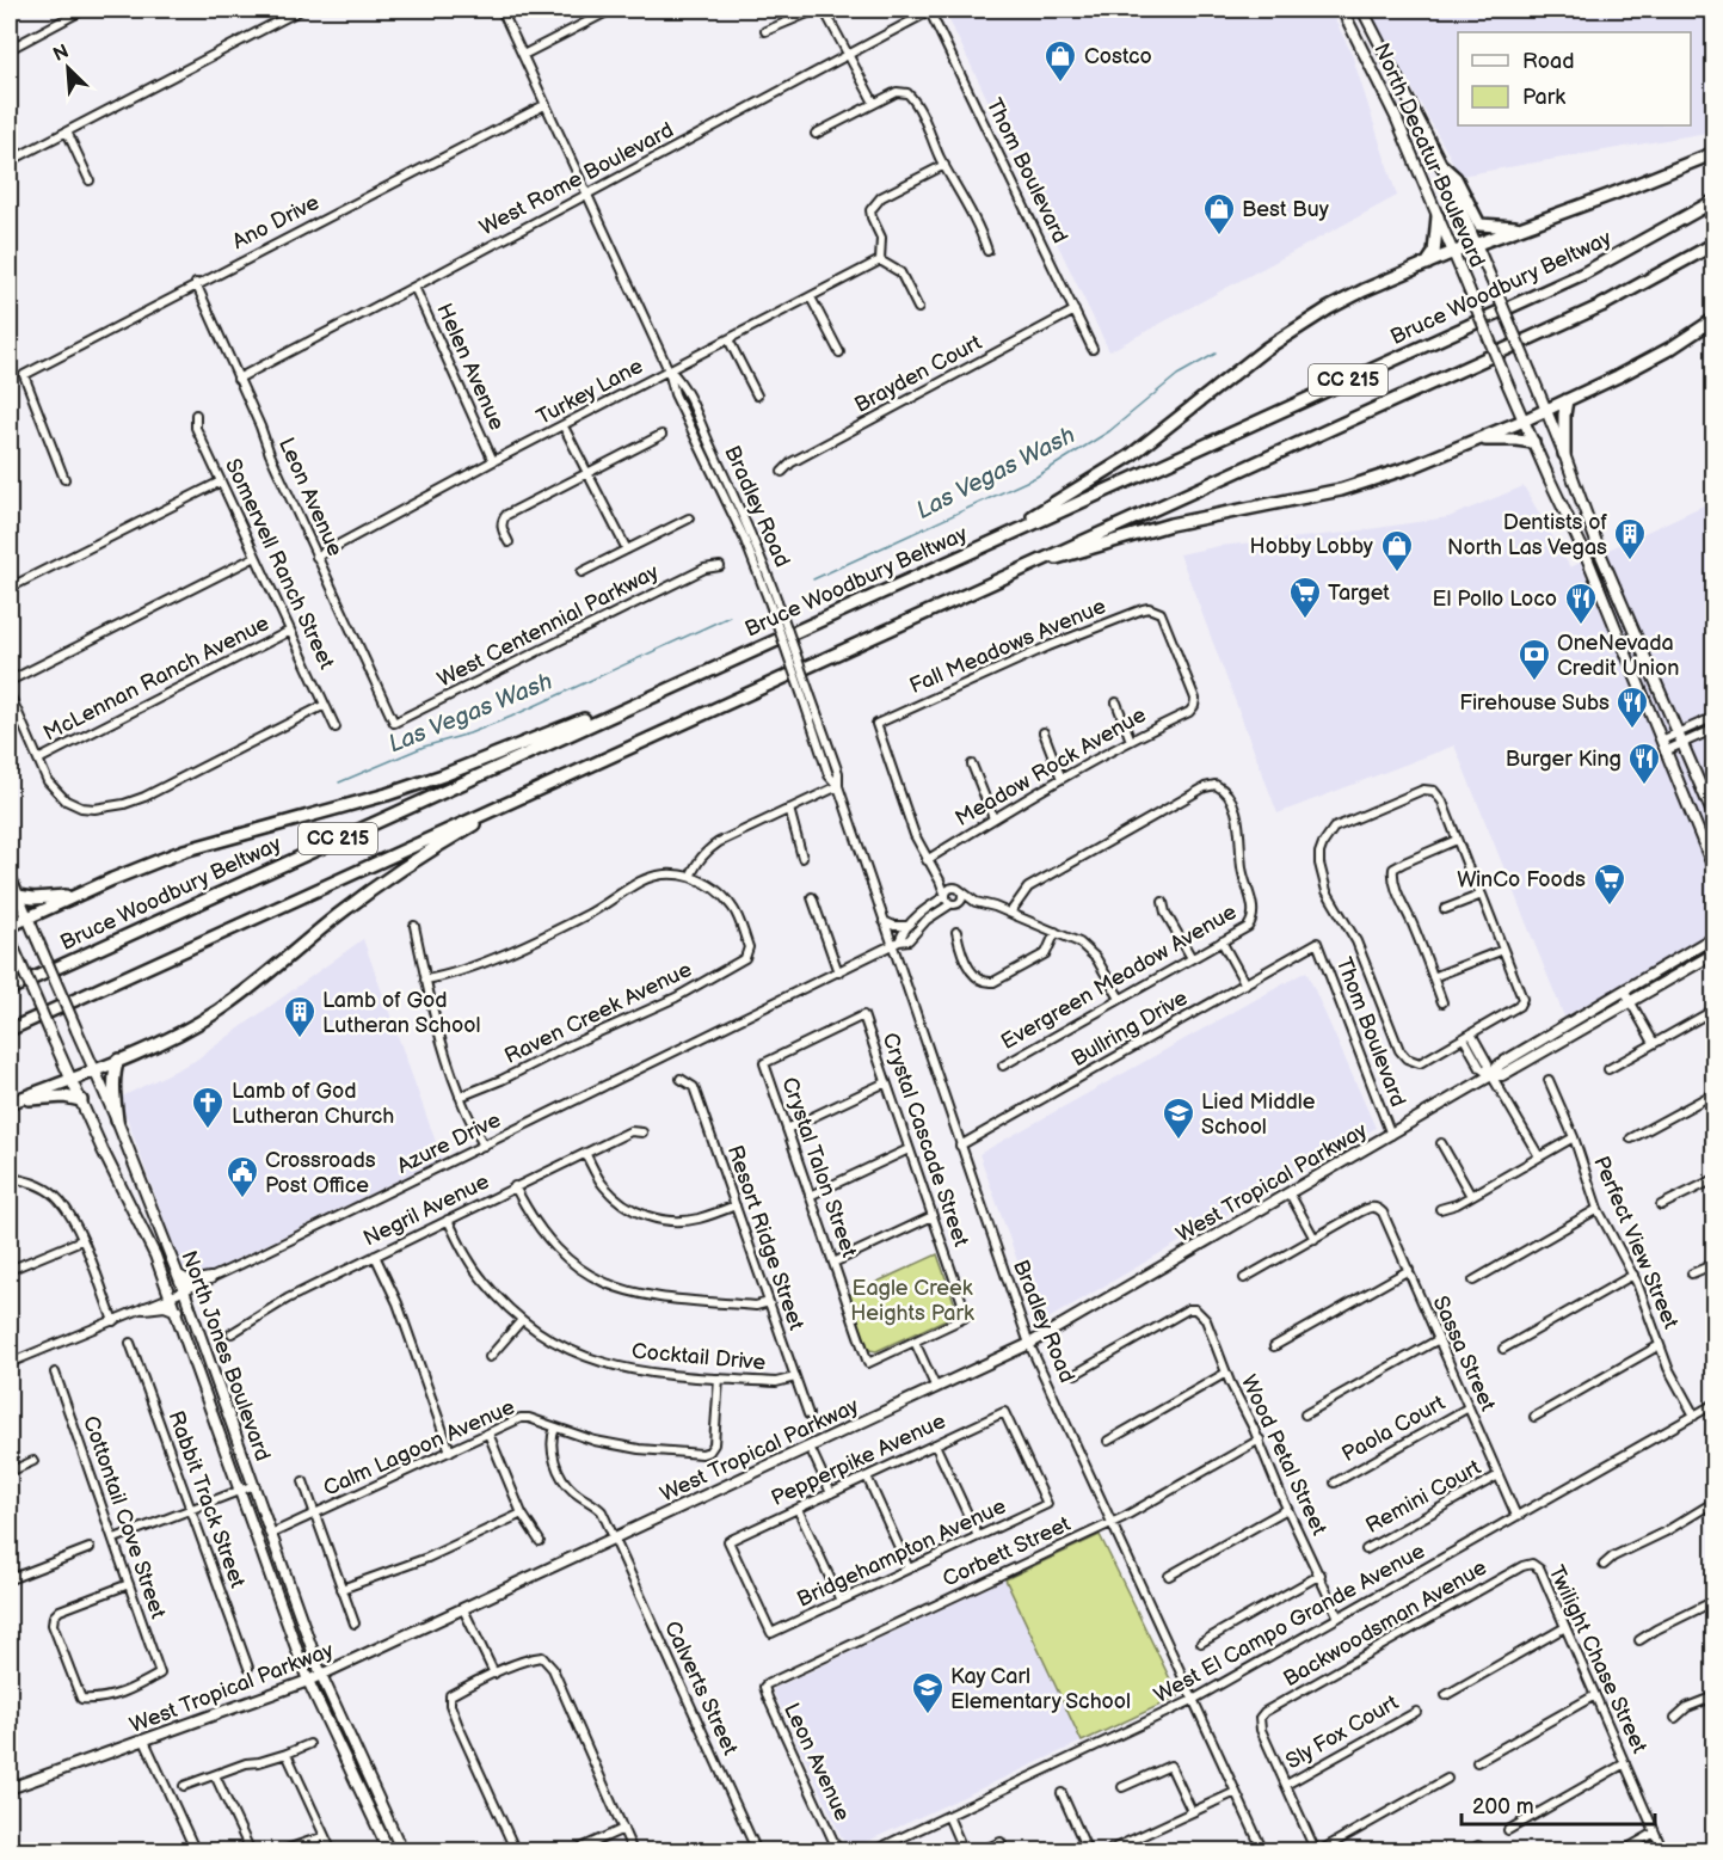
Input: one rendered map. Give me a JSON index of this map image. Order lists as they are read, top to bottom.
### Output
{
  "streets": {
    "highway": ["Bruce Woodbury Beltway", "CC 215"],
    "main road": ["North Decatur Boulevard", "West Tropical Parkway", "North Jones Boulevard"],
    "street": [
      "Thom Boulevard",
      "West Rome Boulevard",
      "Ano Drive",
      "Helen Avenue",
      "Brayden Court",
      "Turkey Lane",
      "Leon Avenue",
      "Bradley Road",
      "Somervell Ranch Street",
      "West Centennial Parkway",
      "Fall Meadows Avenue",
      "McLennan Ranch Avenue",
      "Meadow Rock Avenue",
      "Evergreen Meadow Avenue",
      "Raven Creek Avenue",
      "Bullring Drive",
      "Crystal Cascade Street",
      "Azure Drive",
      "Crystal Talon Street",
      "Negril Avenue",
      "Resort Ridge Street",
      "Perfect View Street",
      "Sassa Street",
      "Cocktail Drive",
      "Paola Court",
      "Calm Lagoon Avenue",
      "Wood Petal Street",
      "Pepperpike Avenue",
      "Remini Court",
      "Rabbit Track Street",
      "Cottontail Cove Street",
      "Corbett Street",
      "Bridgehampton Avenue",
      "West El Campo Grande Avenue",
      "Backwoodsman Avenue",
      "Twilight Chase Street",
      "Calverts Street",
      "Sly Fox Court"
    ]
  },
  "crossings": [
    ["Thom Boulevard", "West Rome Boulevard"],
    ["Thom Boulevard", "Brayden Court"],
    ["Thom Boulevard", "Bullring Drive"],
    ["Thom Boulevard", "West Tropical Parkway"],
    ["West Rome Boulevard", "Helen Avenue"],
    ["West Rome Boulevard", "Leon Avenue"],
    ["West Rome Boulevard", "Bradley Road"],
    ["Ano Drive", "Leon Avenue"],
    ["Ano Drive", "Bradley Road"],
    ["Helen Avenue", "Turkey Lane"],
    ["Turkey Lane", "Leon Avenue"],
    ["Turkey Lane", "Bradley Road"],
    ["Leon Avenue", "West Centennial Parkway"],
    ["Leon Avenue", "Corbett Street"],
    ["Bradley Road", "Bullring Drive"],
    ["Bradley Road", "Azure Drive"],
    ["Bradley Road", "West Tropical Parkway"],
    ["Bradley Road", "Corbett Street"],
    ["Bradley Road", "West El Campo Grande Avenue"],
    ["Somervell Ranch Street", "McLennan Ranch Avenue"],
    ["Fall Meadows Avenue", "Meadow Rock Avenue"],
    ["Crystal Cascade Street", "Crystal Talon Street"],
    ["Azure Drive", "North Jones Boulevard"],
    ["West Tropical Parkway", "North Jones Boulevard"],
    ["West Tropical Parkway", "Calverts Street"],
    ["Negril Avenue", "Cocktail Drive"],
    ["Resort Ridge Street", "Cocktail Drive"],
    ["Perfect View Street", "West El Campo Grande Avenue"],
    ["Sassa Street", "Paola Court"],
    ["Sassa Street", "Remini Court"],
    ["Sassa Street", "West El Campo Grande Avenue"],
    ["North Jones Boulevard", "Calm Lagoon Avenue"],
    ["Cocktail Drive", "Calm Lagoon Avenue"],
    ["Calm Lagoon Avenue", "Calverts Street"],
    ["Wood Petal Street", "Corbett Street"],
    ["Wood Petal Street", "West El Campo Grande Avenue"],
    ["Pepperpike Avenue", "Bridgehampton Avenue"],
    ["Backwoodsman Avenue", "Twilight Chase Street"],
    ["Backwoodsman Avenue", "Sly Fox Court"]
  ],
  "water": ["Las Vegas Wash"],
  "parks": ["Eagle Creek Heights Park"],
  "places": {
    "shop": ["Costco", "Best Buy", "Hobby Lobby"],
    "building": ["Dentists of North Las Vegas", "Lamb of God Lutheran School"],
    "supermarket": ["Target", "WinCo Foods"],
    "restaurant": ["El Pollo Loco", "Firehouse Subs", "Burger King"],
    "bank": ["OneNevada Credit Union"],
    "church": ["Lamb of God Lutheran Church"],
    "school or university": ["Lied Middle School", "Kay Carl Elementary School"],
    "public building": ["Crossroads Post Office"]
  },
  "legend": ["Road", "Park"],
  "scale_bar": "200 m",
  "north": "top left"
}
